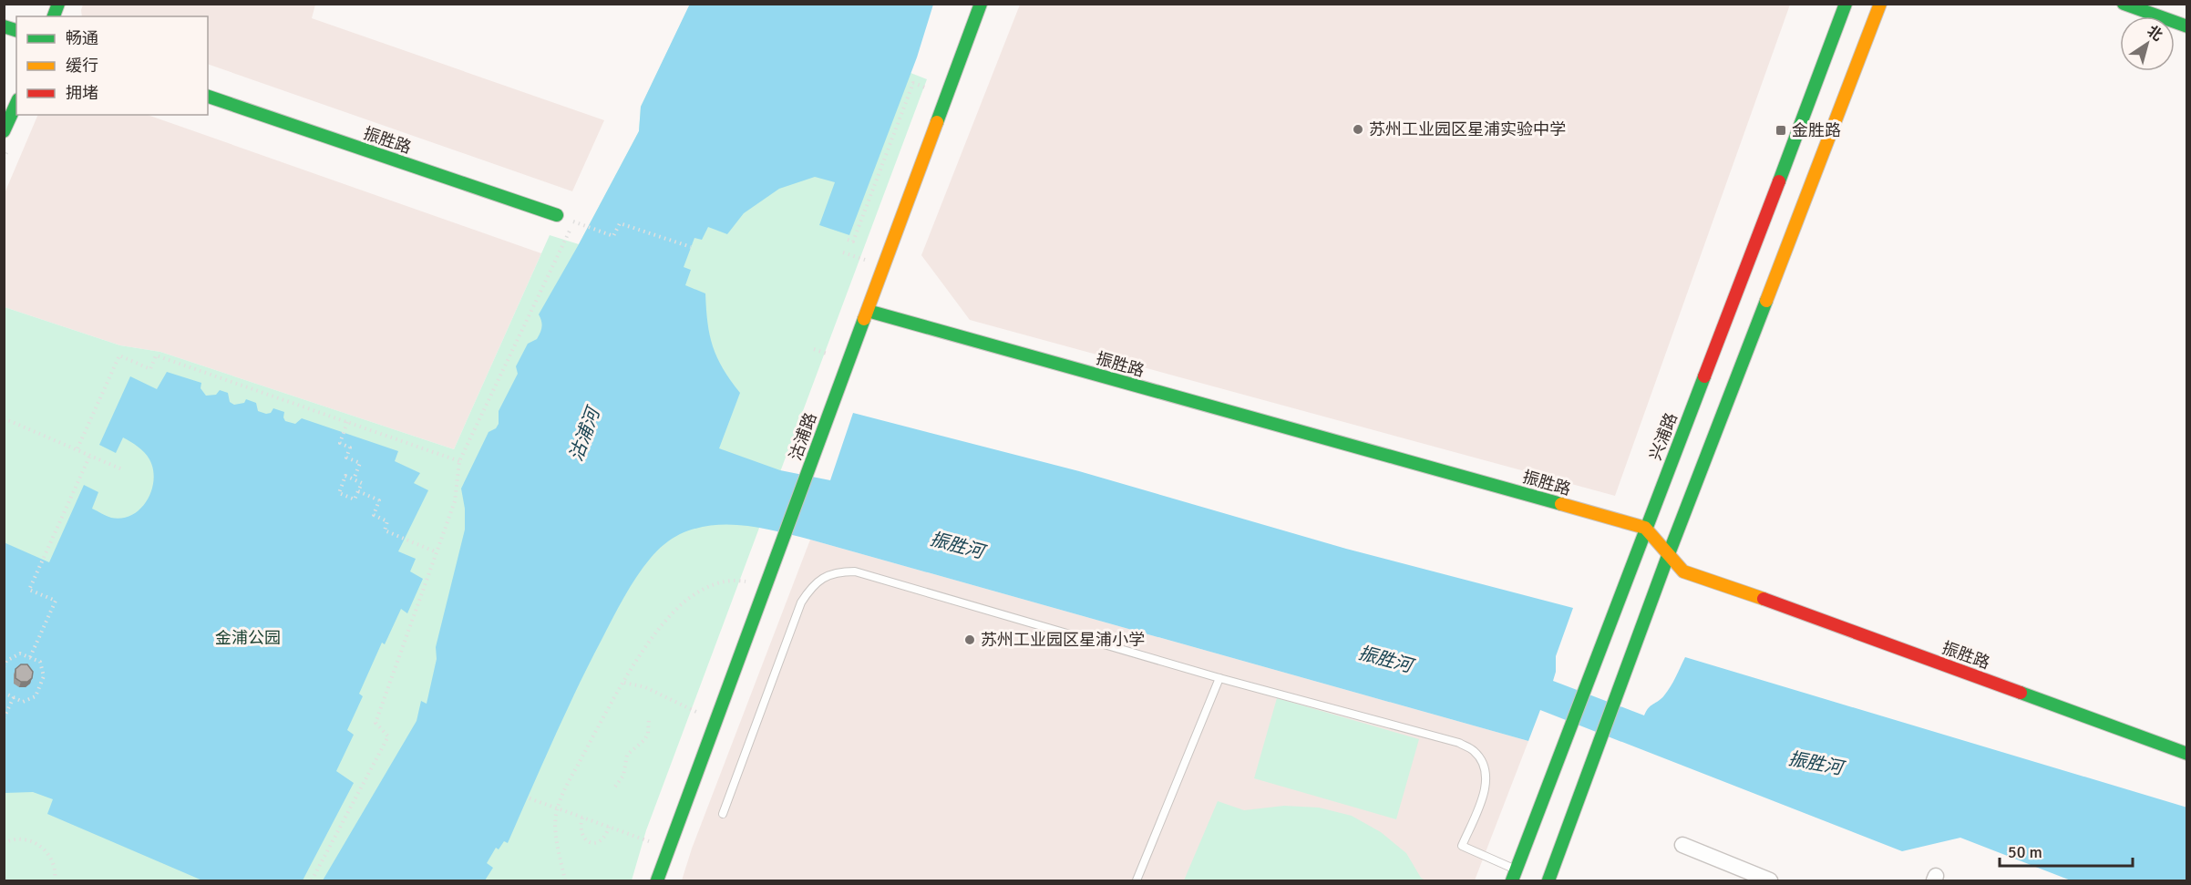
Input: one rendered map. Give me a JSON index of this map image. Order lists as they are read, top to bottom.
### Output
{
  "streets": {
    "street": ["振胜路", "沽浦路", "兴浦路"]
  },
  "crossings": [
    ["振胜路", "沽浦路"],
    ["振胜路", "兴浦路"]
  ],
  "water": ["沽浦河", "振胜河"],
  "parks": ["金浦公园"],
  "places": {
    "other": ["苏州工业园区星浦实验中学", "苏州工业园区星浦小学"],
    "transit": ["金胜路"]
  },
  "legend": ["畅通", "缓行", "拥堵"],
  "scale_bar": "50 m",
  "north": "top right"
}
